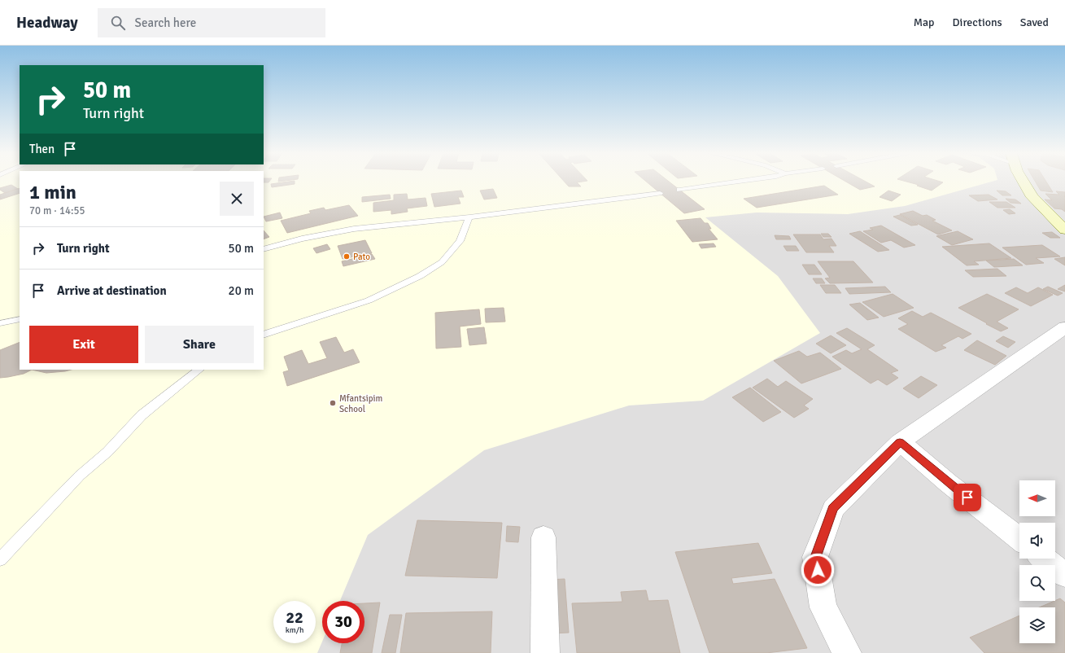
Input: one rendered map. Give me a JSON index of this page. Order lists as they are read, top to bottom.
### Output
{
  "places": ["Pato", "Mfantsipim School"],
  "north": "left",
  "page": {
    "header": "Headway",
    "search": "Search here",
    "nav": ["Map", "Directions", "Saved"],
    "turn": ["50 m", "Turn right"],
    "then": "Then",
    "heading": ["1 min", "70 m · 14:55"],
    "list": [
      {
        "name": "Turn right",
        "value": "50 m"
      },
      {
        "name": "Arrive at destination",
        "value": "20 m"
      }
    ],
    "buttons": ["Exit", "Share"],
    "speed": "22 km/h",
    "limit": "30"
  }
}
